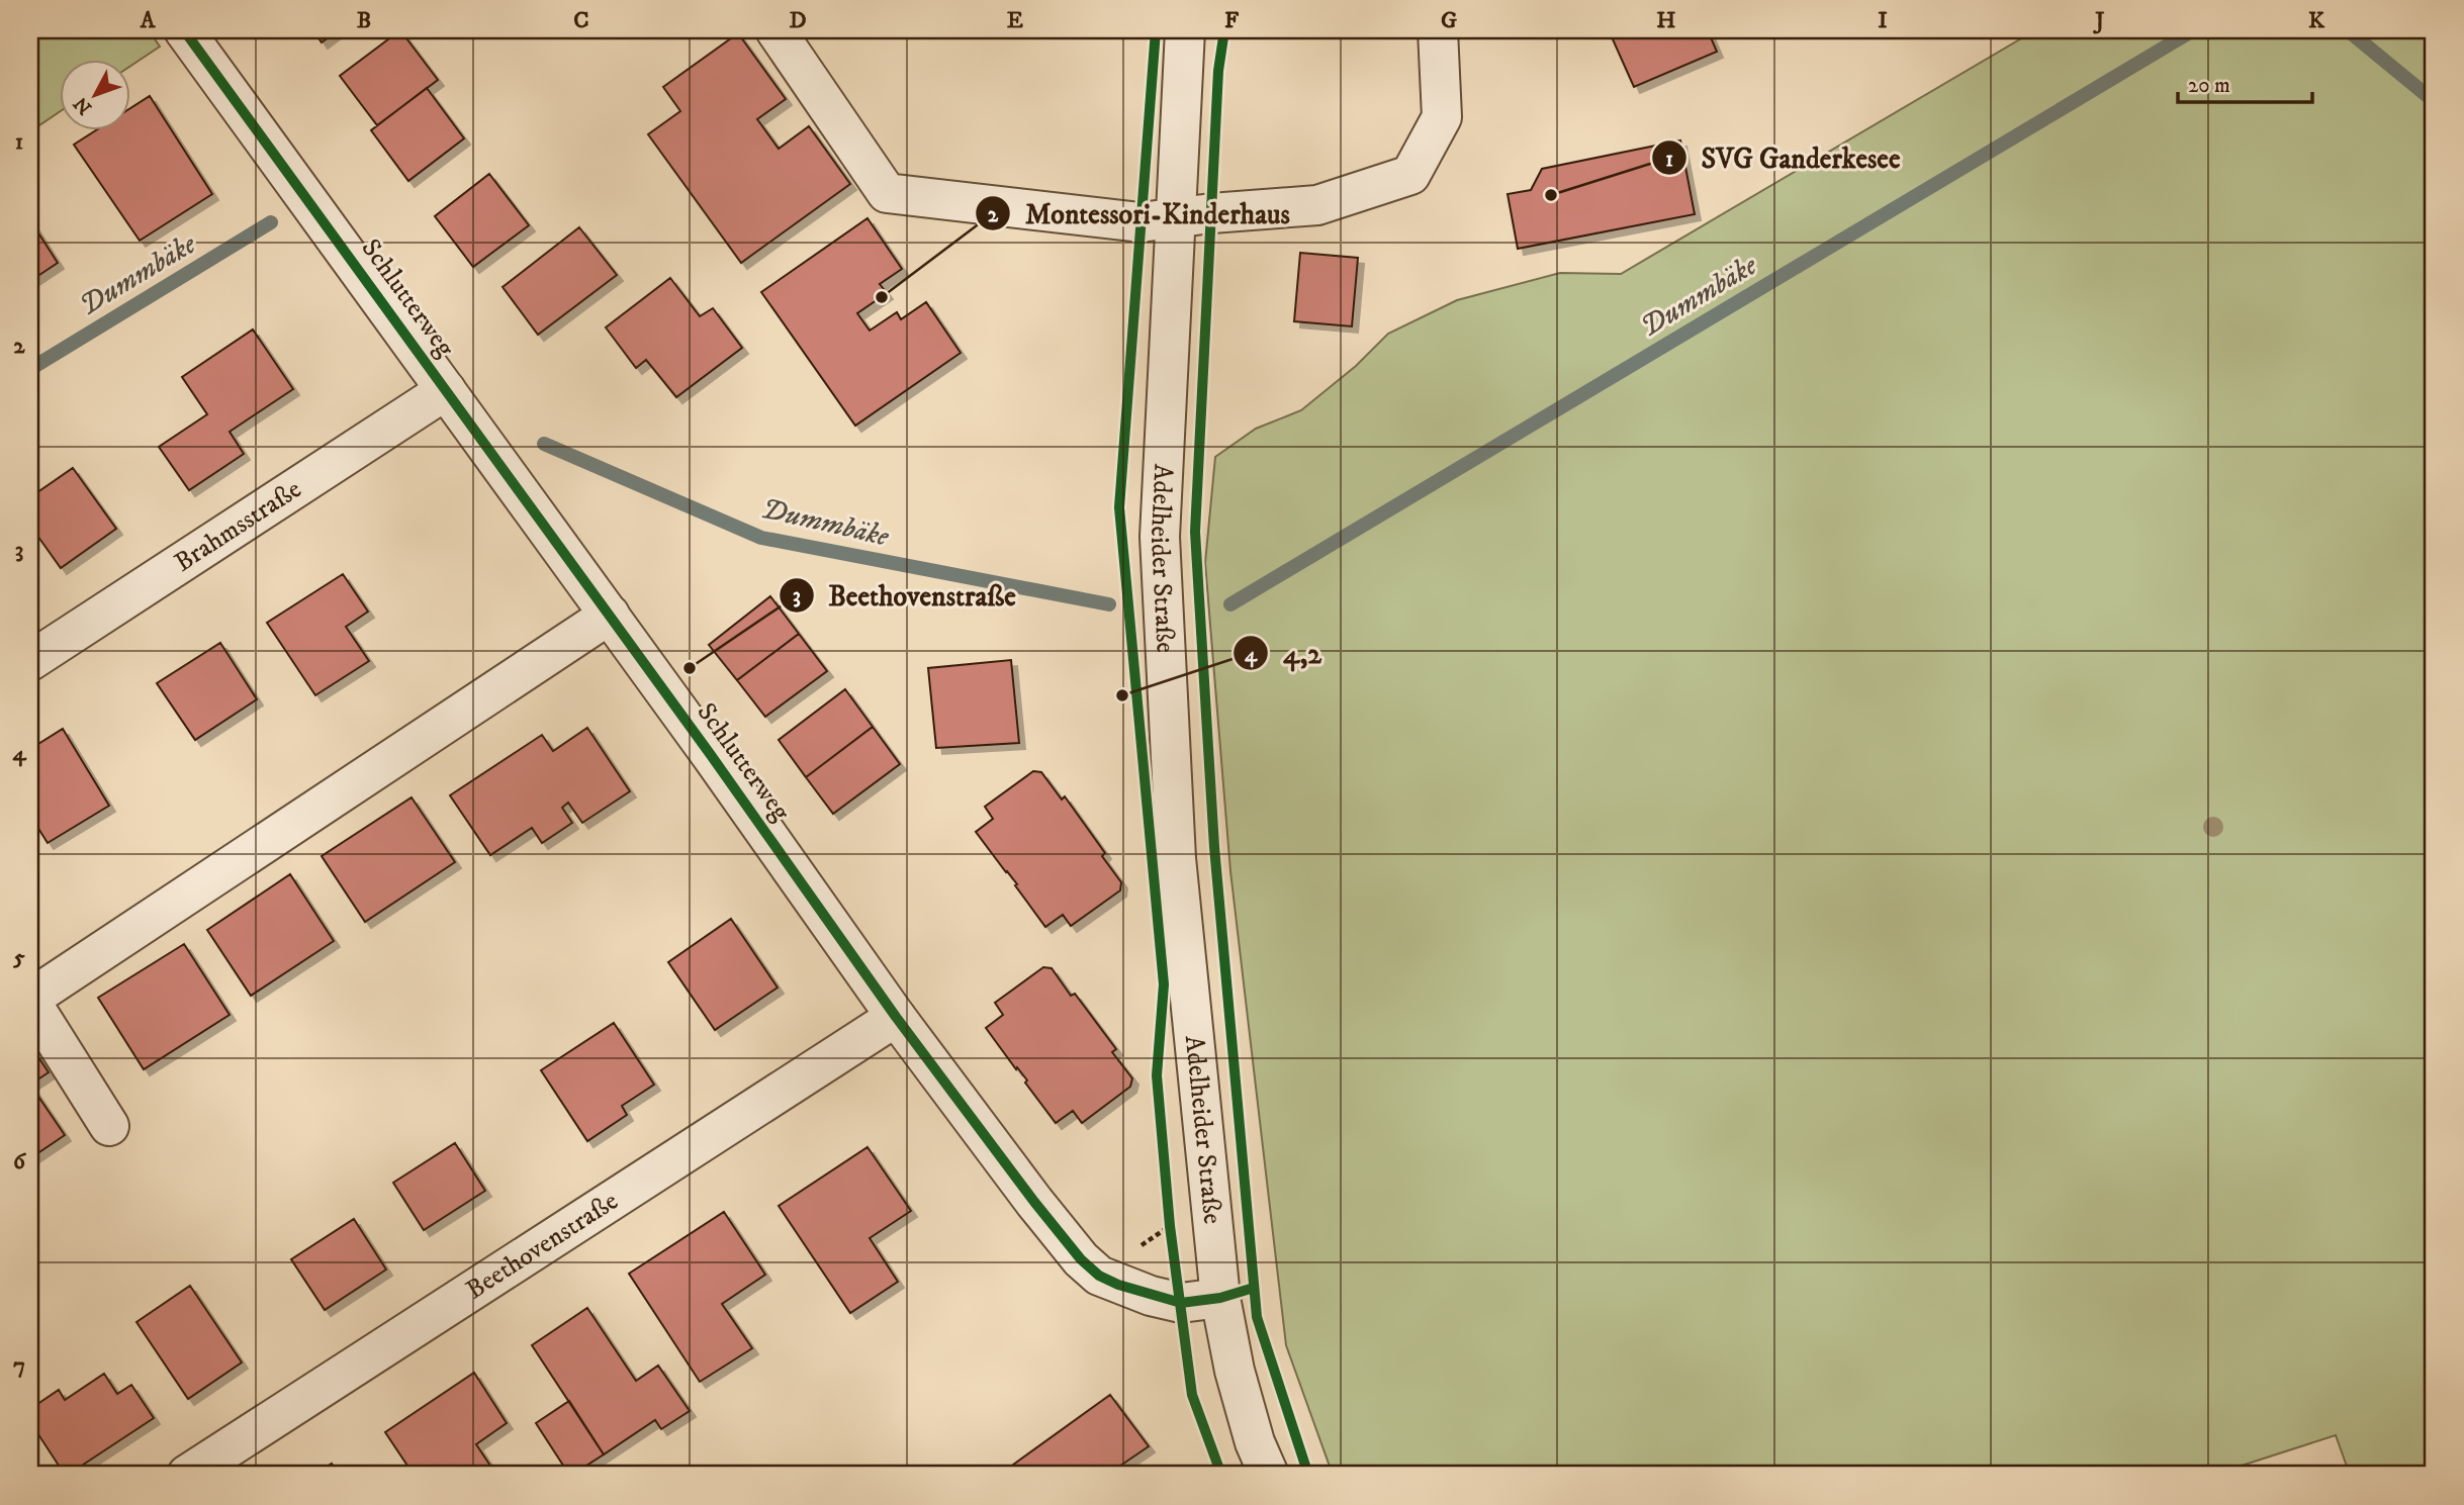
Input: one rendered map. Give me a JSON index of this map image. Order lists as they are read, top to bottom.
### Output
{
  "streets": {
    "street": [
      "Schlutterweg",
      "Brahmsstraße",
      "Adelheider Straße",
      "Beethovenstraße"
    ]
  },
  "crossings": [
    ["Schlutterweg", "Brahmsstraße"],
    ["Schlutterweg", "Adelheider Straße"],
    ["Schlutterweg", "Beethovenstraße"]
  ],
  "water": ["Dummbäke"],
  "places": [
    "SVG Ganderkesee",
    "Montessori-Kinderhaus",
    "Beethovenstraße",
    "4,2"
  ],
  "scale_bar": "20 m",
  "north": "bottom left",
  "grid": {
    "columns": [
      "A",
      "B",
      "C",
      "D",
      "E",
      "F",
      "G",
      "H",
      "I",
      "J",
      "K"
    ],
    "rows": [
      "1",
      "2",
      "3",
      "4",
      "5",
      "6",
      "7"
    ]
  }
}
